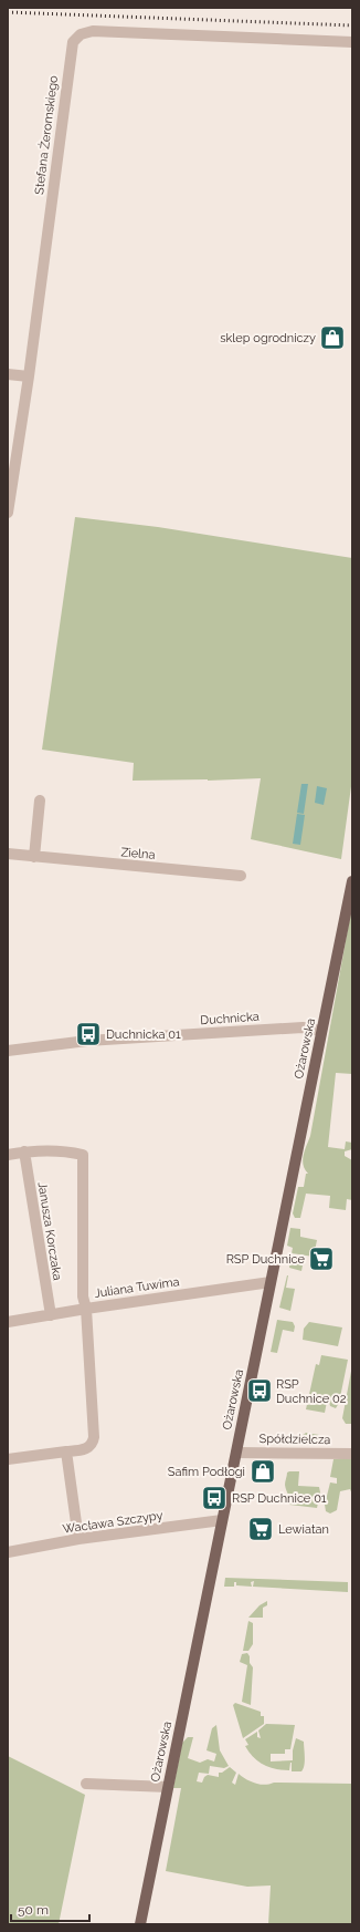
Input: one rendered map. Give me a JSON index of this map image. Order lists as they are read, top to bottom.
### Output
{
  "streets": {
    "main road": ["Ożarowska"],
    "street": [
      "Stefana Żeromskiego",
      "Zielna",
      "Duchnicka",
      "Janusza Korczaka",
      "Juliana Tuwima",
      "Spółdzielcza",
      "Wacława Szczypy"
    ]
  },
  "crossings": [
    ["Duchnicka", "Ożarowska"],
    ["Ożarowska", "Juliana Tuwima"],
    ["Ożarowska", "Spółdzielcza"],
    ["Ożarowska", "Wacława Szczypy"],
    ["Janusza Korczaka", "Juliana Tuwima"]
  ],
  "places": {
    "shop": ["sklep ogrodniczy", "Safim Podłogi"],
    "bus stop": ["Duchnicka 01", "RSP Duchnice 02", "RSP Duchnice 01"],
    "supermarket": ["RSP Duchnice", "Lewiatan"]
  },
  "scale_bar": "50 m"
}
